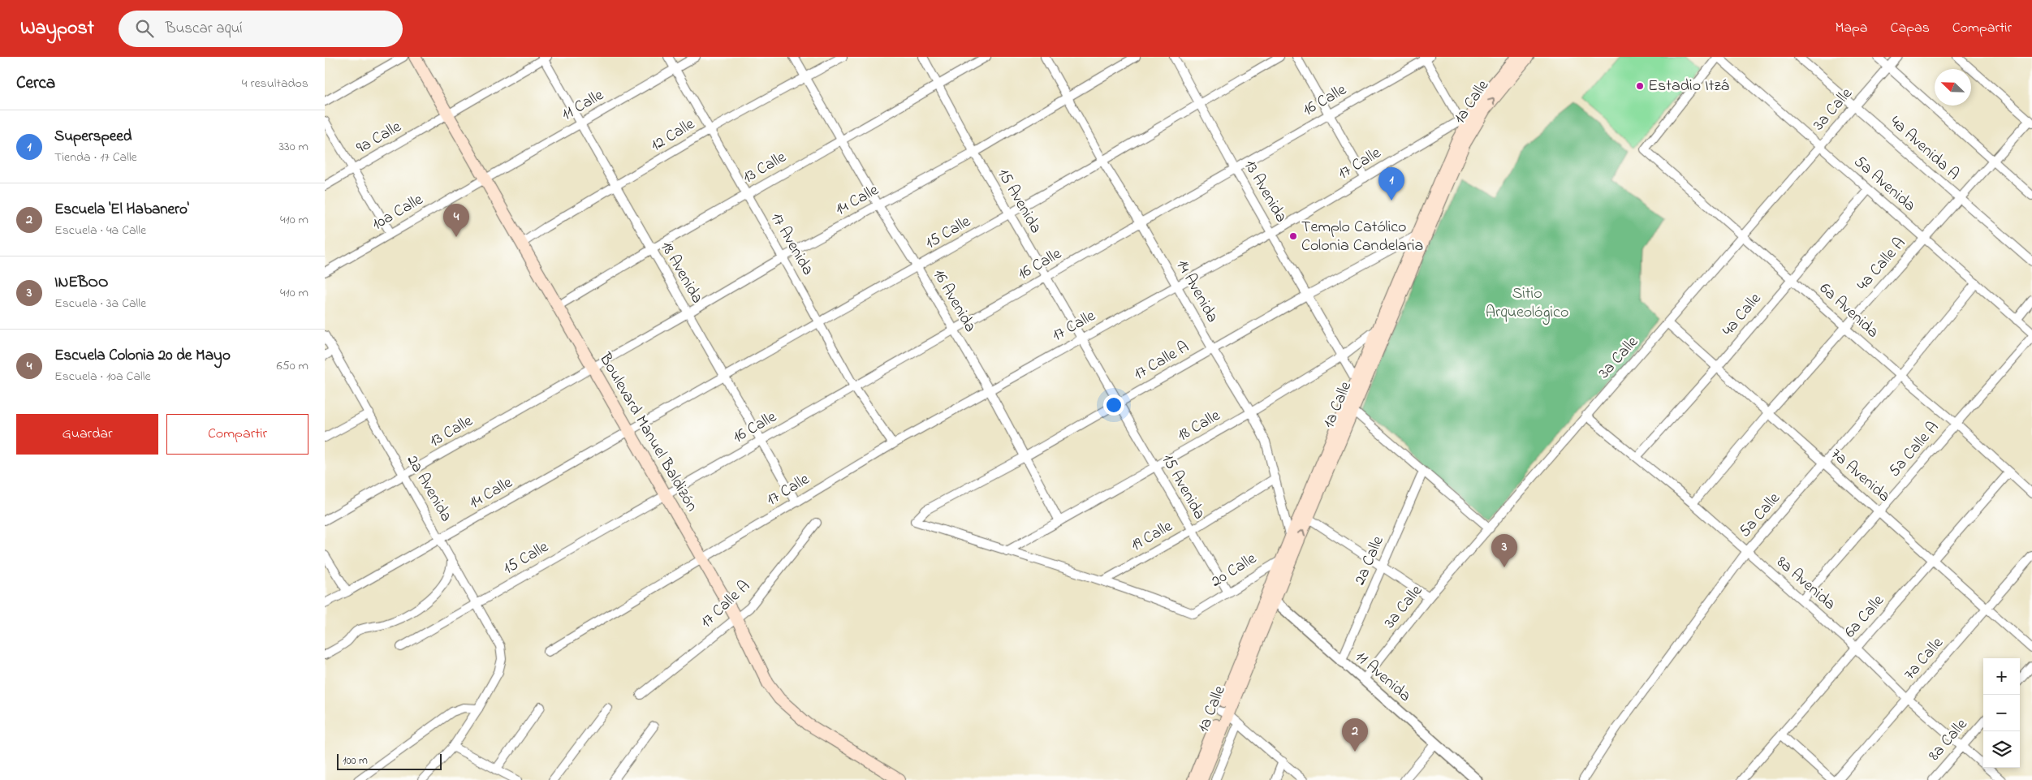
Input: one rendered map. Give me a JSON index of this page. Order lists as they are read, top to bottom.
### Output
{
  "streets": {
    "main road": ["1a Calle", "Boulevard Manuel Baldizón"],
    "street": [
      "16 Calle",
      "11 Calle",
      "3a Calle",
      "12 Calle",
      "9a Calle",
      "4a Avenida A",
      "17 Calle",
      "13 Calle",
      "5a Avenida",
      "13 Avenida",
      "14 Calle",
      "15 Avenida",
      "10a Calle",
      "15 Calle",
      "17 Avenida",
      "4a Calle A",
      "18 Avenida",
      "14 Avenida",
      "16 Avenida",
      "6a Avenida",
      "4a Calle",
      "17 Calle A",
      "18 Calle",
      "5a Calle A",
      "7a Avenida",
      "2a Avenida",
      "5a Calle",
      "19 Calle",
      "2a Calle",
      "20 Calle",
      "8a Avenida",
      "6a Calle",
      "7a Calle",
      "11 Avenida",
      "8a Calle"
    ]
  },
  "crossings": [
    ["16 Calle", "13 Avenida"],
    ["16 Calle", "15 Avenida"],
    ["16 Calle", "15 Calle"],
    ["16 Calle", "17 Avenida"],
    ["16 Calle", "18 Avenida"],
    ["16 Calle", "14 Avenida"],
    ["16 Calle", "16 Avenida"],
    ["16 Calle", "Boulevard Manuel Baldizón"],
    ["1a Calle", "17 Calle"],
    ["1a Calle", "13 Avenida"],
    ["1a Calle", "14 Avenida"],
    ["1a Calle", "17 Calle A"],
    ["1a Calle", "18 Calle"],
    ["1a Calle", "20 Calle"],
    ["1a Calle", "11 Avenida"],
    ["11 Calle", "10a Calle"],
    ["11 Calle", "17 Avenida"],
    ["11 Calle", "18 Avenida"],
    ["11 Calle", "Boulevard Manuel Baldizón"],
    ["3a Calle", "4a Avenida A"],
    ["3a Calle", "5a Avenida"],
    ["3a Calle", "6a Avenida"],
    ["3a Calle", "7a Avenida"],
    ["3a Calle", "8a Avenida"],
    ["3a Calle", "11 Avenida"],
    ["12 Calle", "17 Avenida"],
    ["12 Calle", "18 Avenida"],
    ["12 Calle", "16 Avenida"],
    ["12 Calle", "Boulevard Manuel Baldizón"],
    ["9a Calle", "Boulevard Manuel Baldizón"],
    ["4a Avenida A", "4a Calle A"],
    ["17 Calle", "13 Avenida"],
    ["17 Calle", "15 Avenida"],
    ["17 Calle", "17 Avenida"],
    ["17 Calle", "18 Avenida"],
    ["17 Calle", "14 Avenida"],
    ["17 Calle", "16 Avenida"],
    ["17 Calle", "Boulevard Manuel Baldizón"],
    ["13 Calle", "14 Calle"],
    ["13 Calle", "15 Avenida"],
    ["13 Calle", "17 Avenida"],
    ["13 Calle", "18 Avenida"],
    ["13 Calle", "16 Avenida"],
    ["13 Calle", "Boulevard Manuel Baldizón"],
    ["13 Calle", "2a Avenida"],
    ["5a Avenida", "4a Calle A"],
    ["5a Avenida", "6a Avenida"],
    ["5a Avenida", "4a Calle"],
    ["5a Avenida", "5a Calle"],
    ["13 Avenida", "15 Calle"],
    ["13 Avenida", "17 Calle A"],
    ["13 Avenida", "18 Calle"],
    ["14 Calle", "15 Avenida"],
    ["14 Calle", "15 Calle"],
    ["14 Calle", "17 Avenida"],
    ["14 Calle", "18 Avenida"],
    ["14 Calle", "14 Avenida"],
    ["14 Calle", "16 Avenida"],
    ["14 Calle", "Boulevard Manuel Baldizón"],
    ["14 Calle", "2a Avenida"],
    ["15 Avenida", "15 Calle"],
    ["15 Avenida", "17 Calle A"],
    ["15 Avenida", "18 Calle"],
    ["15 Avenida", "19 Calle"],
    ["15 Avenida", "20 Calle"],
    ["10a Calle", "Boulevard Manuel Baldizón"],
    ["15 Calle", "17 Avenida"],
    ["15 Calle", "18 Avenida"],
    ["15 Calle", "14 Avenida"],
    ["15 Calle", "16 Avenida"],
    ["15 Calle", "Boulevard Manuel Baldizón"],
    ["15 Calle", "2a Avenida"],
    ["4a Calle A", "6a Avenida"],
    ["4a Calle A", "7a Avenida"],
    ["4a Calle A", "8a Avenida"],
    ["14 Avenida", "17 Calle A"],
    ["14 Avenida", "18 Calle"],
    ["14 Avenida", "19 Calle"],
    ["16 Avenida", "17 Calle A"],
    ["16 Avenida", "18 Calle"],
    ["6a Avenida", "4a Calle"],
    ["6a Avenida", "5a Calle A"],
    ["6a Avenida", "5a Calle"],
    ["6a Avenida", "6a Calle"],
    ["4a Calle", "7a Avenida"],
    ["4a Calle", "8a Avenida"],
    ["17 Calle A", "18 Calle"],
    ["17 Calle A", "Boulevard Manuel Baldizón"],
    ["5a Calle A", "7a Avenida"],
    ["5a Calle A", "8a Avenida"],
    ["7a Avenida", "5a Calle"],
    ["7a Avenida", "6a Calle"],
    ["7a Avenida", "7a Calle"],
    ["5a Calle", "8a Avenida"],
    ["19 Calle", "20 Calle"],
    ["2a Calle", "11 Avenida"],
    ["8a Avenida", "6a Calle"],
    ["8a Avenida", "7a Calle"],
    ["8a Avenida", "8a Calle"]
  ],
  "parks": ["Sitio Arqueológico"],
  "places": ["Estadio Itzá", "Templo Católico Colonia Candelaria"],
  "scale_bar": "100 m",
  "north": "top left",
  "page": {
    "header": "Waypost",
    "search": "Buscar aquí",
    "nav": ["Mapa", "Capas", "Compartir"],
    "heading": ["Cerca", "4 resultados"],
    "list": [
      {
        "mark": "1",
        "name": "Superspeed",
        "note": "Tienda · 17 Calle",
        "value": "330 m"
      },
      {
        "mark": "2",
        "name": "Escuela 'El Habanero'",
        "note": "Escuela · 4a Calle",
        "value": "410 m"
      },
      {
        "mark": "3",
        "name": "INEBOO",
        "note": "Escuela · 3a Calle",
        "value": "410 m"
      },
      {
        "mark": "4",
        "name": "Escuela Colonia 20 de Mayo",
        "note": "Escuela · 10a Calle",
        "value": "650 m"
      }
    ],
    "pins": [
      "1",
      "4",
      "3",
      "2"
    ],
    "buttons": ["Guardar", "Compartir"],
    "map_buttons": ["+", "−"],
    "scale": "100 m"
  }
}
